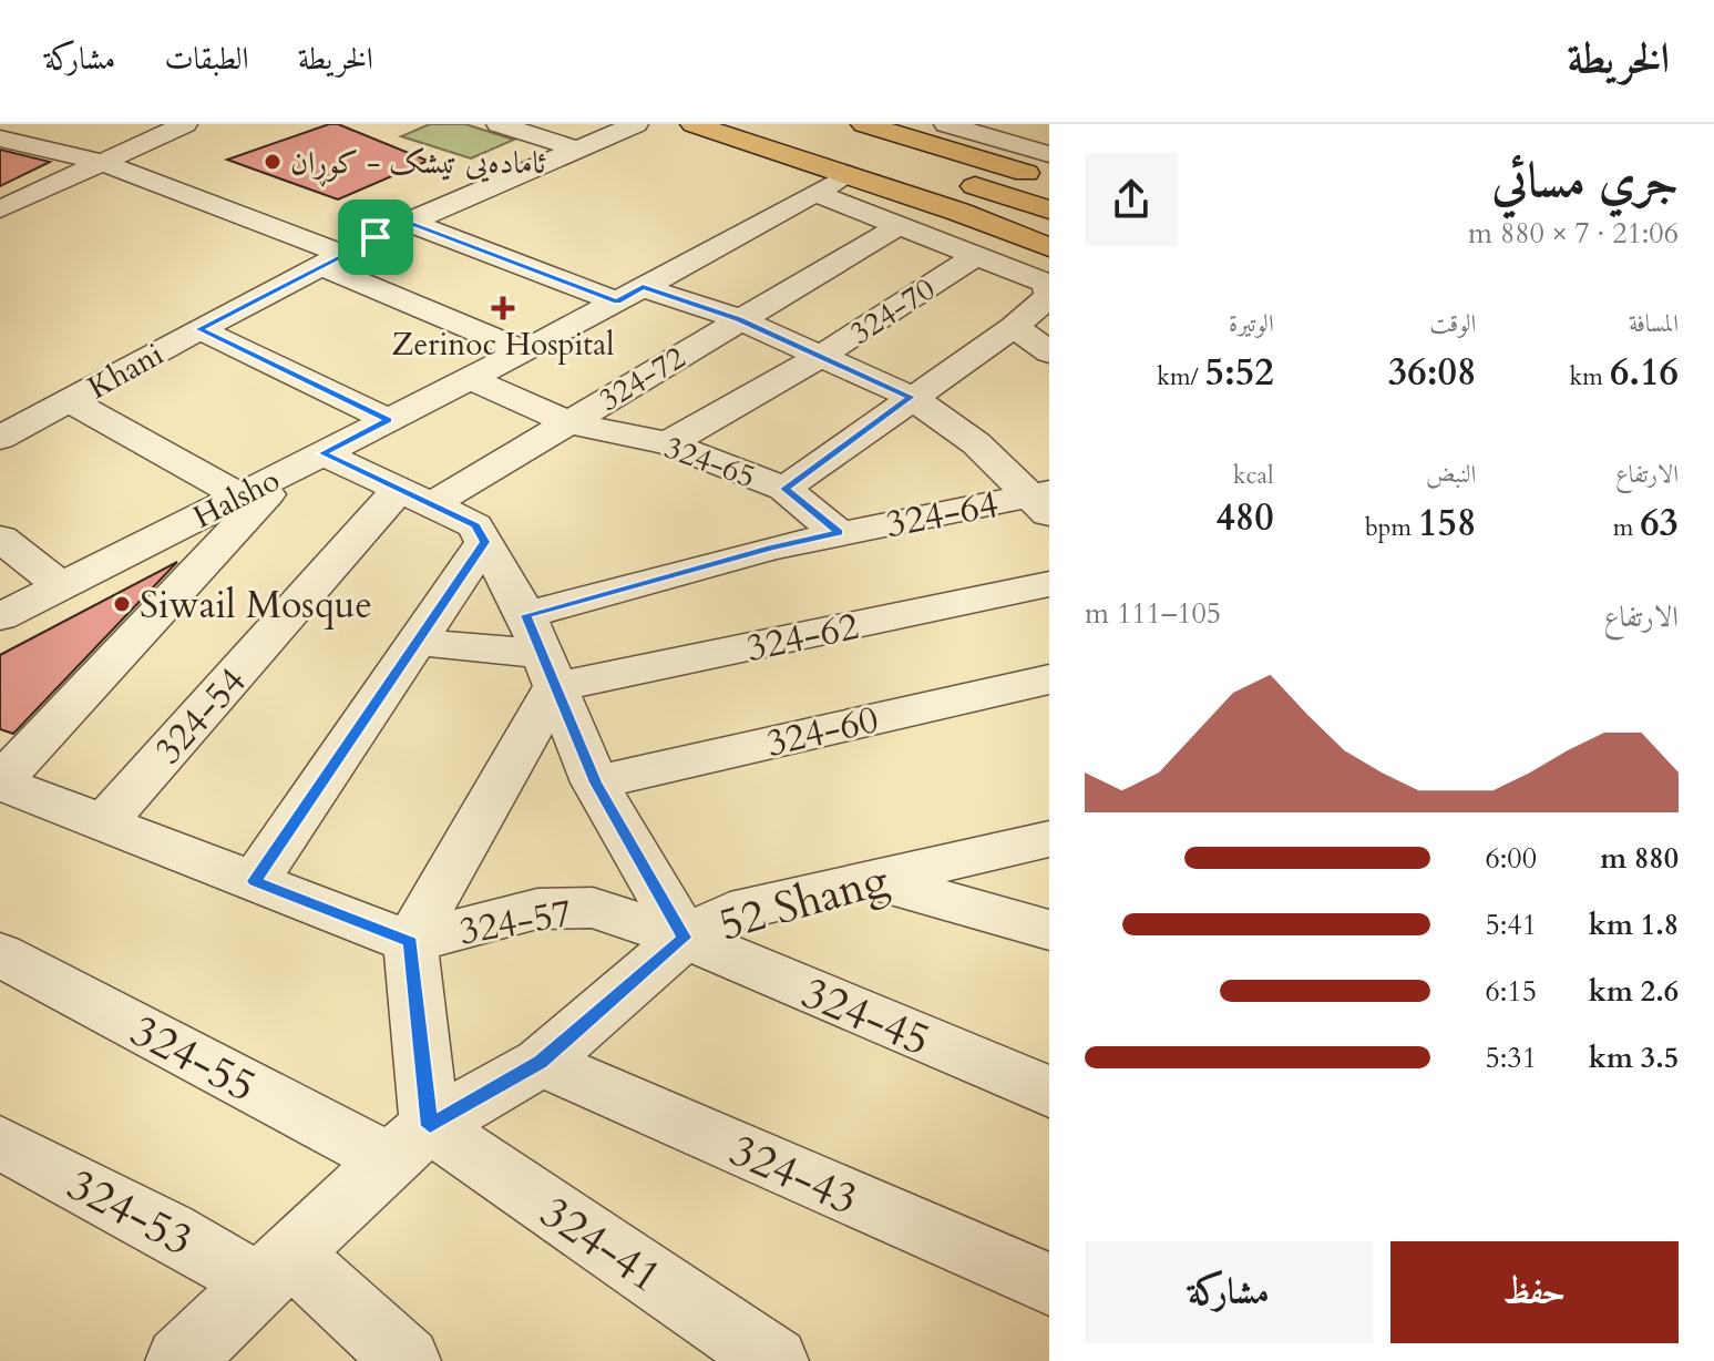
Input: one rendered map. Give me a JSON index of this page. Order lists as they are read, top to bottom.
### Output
{
  "streets": {
    "street": [
      "324-70",
      "Khani",
      "324-72",
      "324-65",
      "Halsho",
      "324-64",
      "324-62",
      "324-54",
      "324-60",
      "52 Shang",
      "324-57",
      "324-45",
      "324-55",
      "324-43",
      "324-53",
      "324-41"
    ]
  },
  "crossings": [
    ["324-70", "324-65"],
    ["324-72", "324-65"],
    ["324-72", "324-54"],
    ["324-65", "Halsho"],
    ["324-65", "324-64"],
    ["324-64", "324-62"],
    ["324-54", "324-57"],
    ["52 Shang", "324-57"],
    ["52 Shang", "324-45"],
    ["52 Shang", "324-55"],
    ["52 Shang", "324-43"],
    ["52 Shang", "324-53"],
    ["52 Shang", "324-41"],
    ["324-57", "324-45"],
    ["324-55", "324-41"]
  ],
  "places": {
    "other": ["ئامادەیی تیشک - کوڕان", "Siwail Mosque"],
    "health": ["Zerinoc Hospital"]
  },
  "page": {
    "header": "الخريطة",
    "nav": ["الخريطة", "الطبقات", "مشاركة"],
    "heading": ["جري مسائي", "21:06 · 7 × 880 m"],
    "stats": [
      ["المسافة", "6.16 km"],
      ["الوقت", "36:08"],
      ["الوتيرة", "5:52 /km"],
      ["الارتفاع", "63 m"],
      ["النبض", "158 bpm"],
      ["kcal", "480"]
    ],
    "chart": ["الارتفاع", "105–111 m"],
    "list": [
      {
        "name": "880 m",
        "note": "6:00"
      },
      {
        "name": "1.8 km",
        "note": "5:41"
      },
      {
        "name": "2.6 km",
        "note": "6:15"
      },
      {
        "name": "3.5 km",
        "note": "5:31"
      }
    ],
    "buttons": ["حفظ", "مشاركة"]
  }
}
